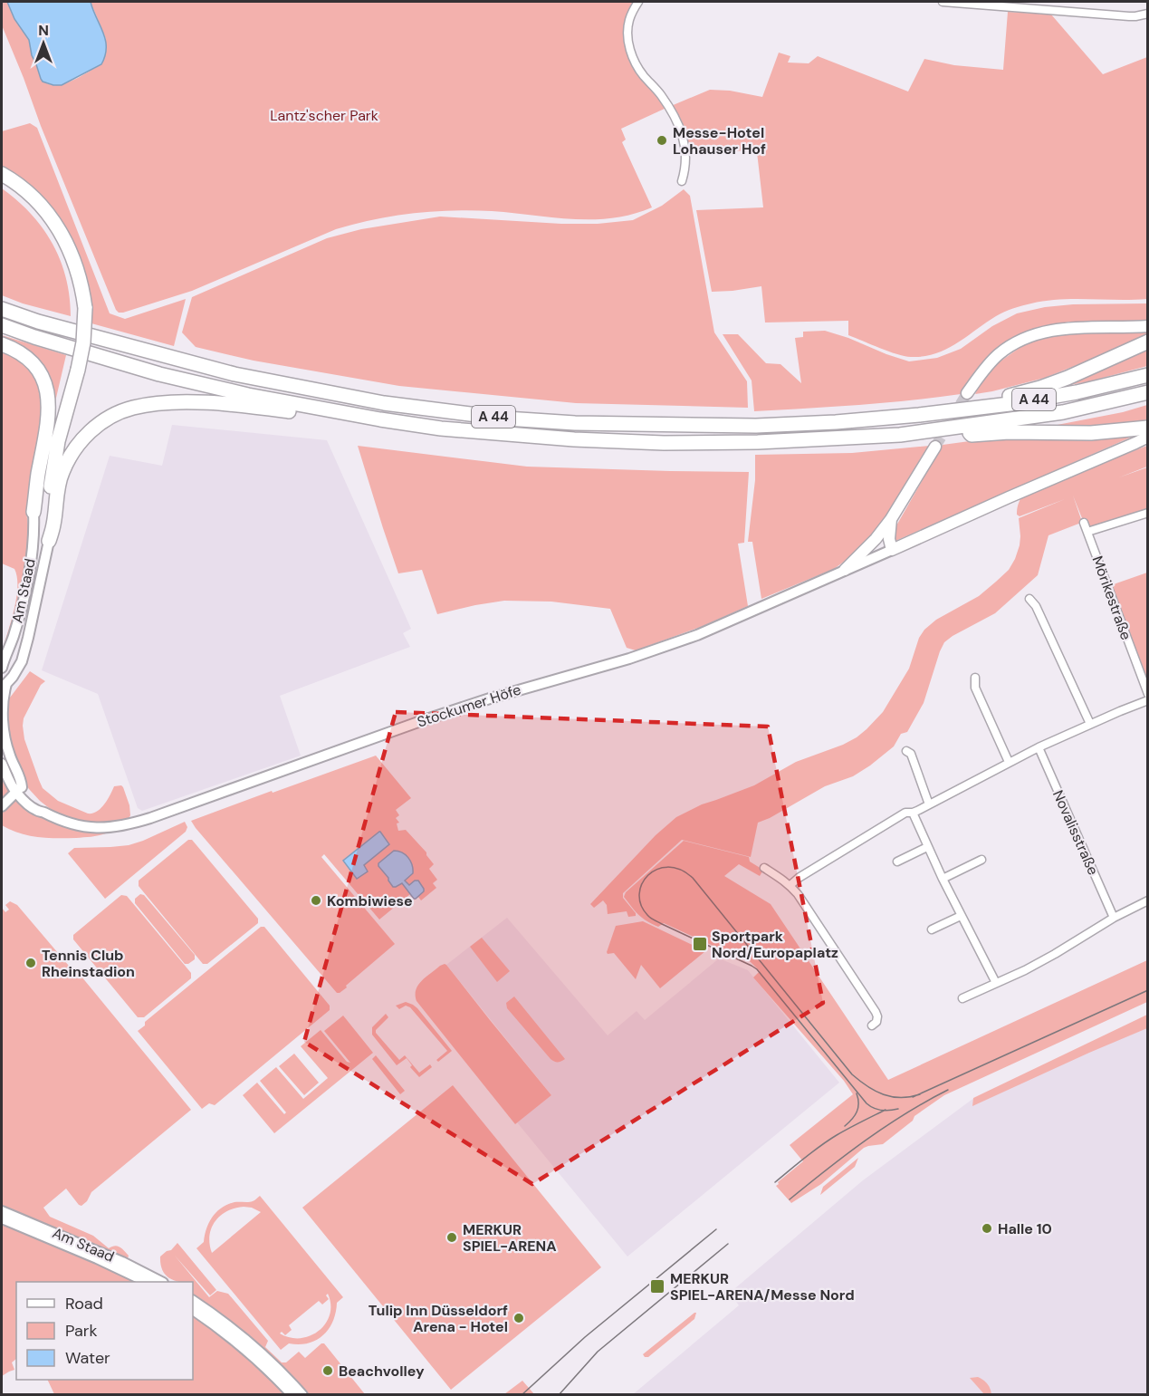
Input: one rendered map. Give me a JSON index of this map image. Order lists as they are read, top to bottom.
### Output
{
  "streets": {
    "highway": ["A 44"],
    "street": [
      "Am Staad",
      "Mörikestraße",
      "Stockumer Höfe",
      "Novalisstraße"
    ]
  },
  "crossings": [
    ["Am Staad", "Stockumer Höfe"]
  ],
  "parks": ["Lantz'scher Park"],
  "places": {
    "other": [
      "Messe-Hotel Lohauser Hof",
      "Kombiwiese",
      "Tennis Club Rheinstadion",
      "Halle 10",
      "MERKUR SPIEL-ARENA",
      "Tulip Inn Düsseldorf Arena - Hotel",
      "Beachvolley"
    ],
    "transit": ["Sportpark Nord/Europaplatz", "MERKUR SPIEL-ARENA/Messe Nord"]
  },
  "legend": ["Road", "Park", "Water"],
  "north": "top"
}
